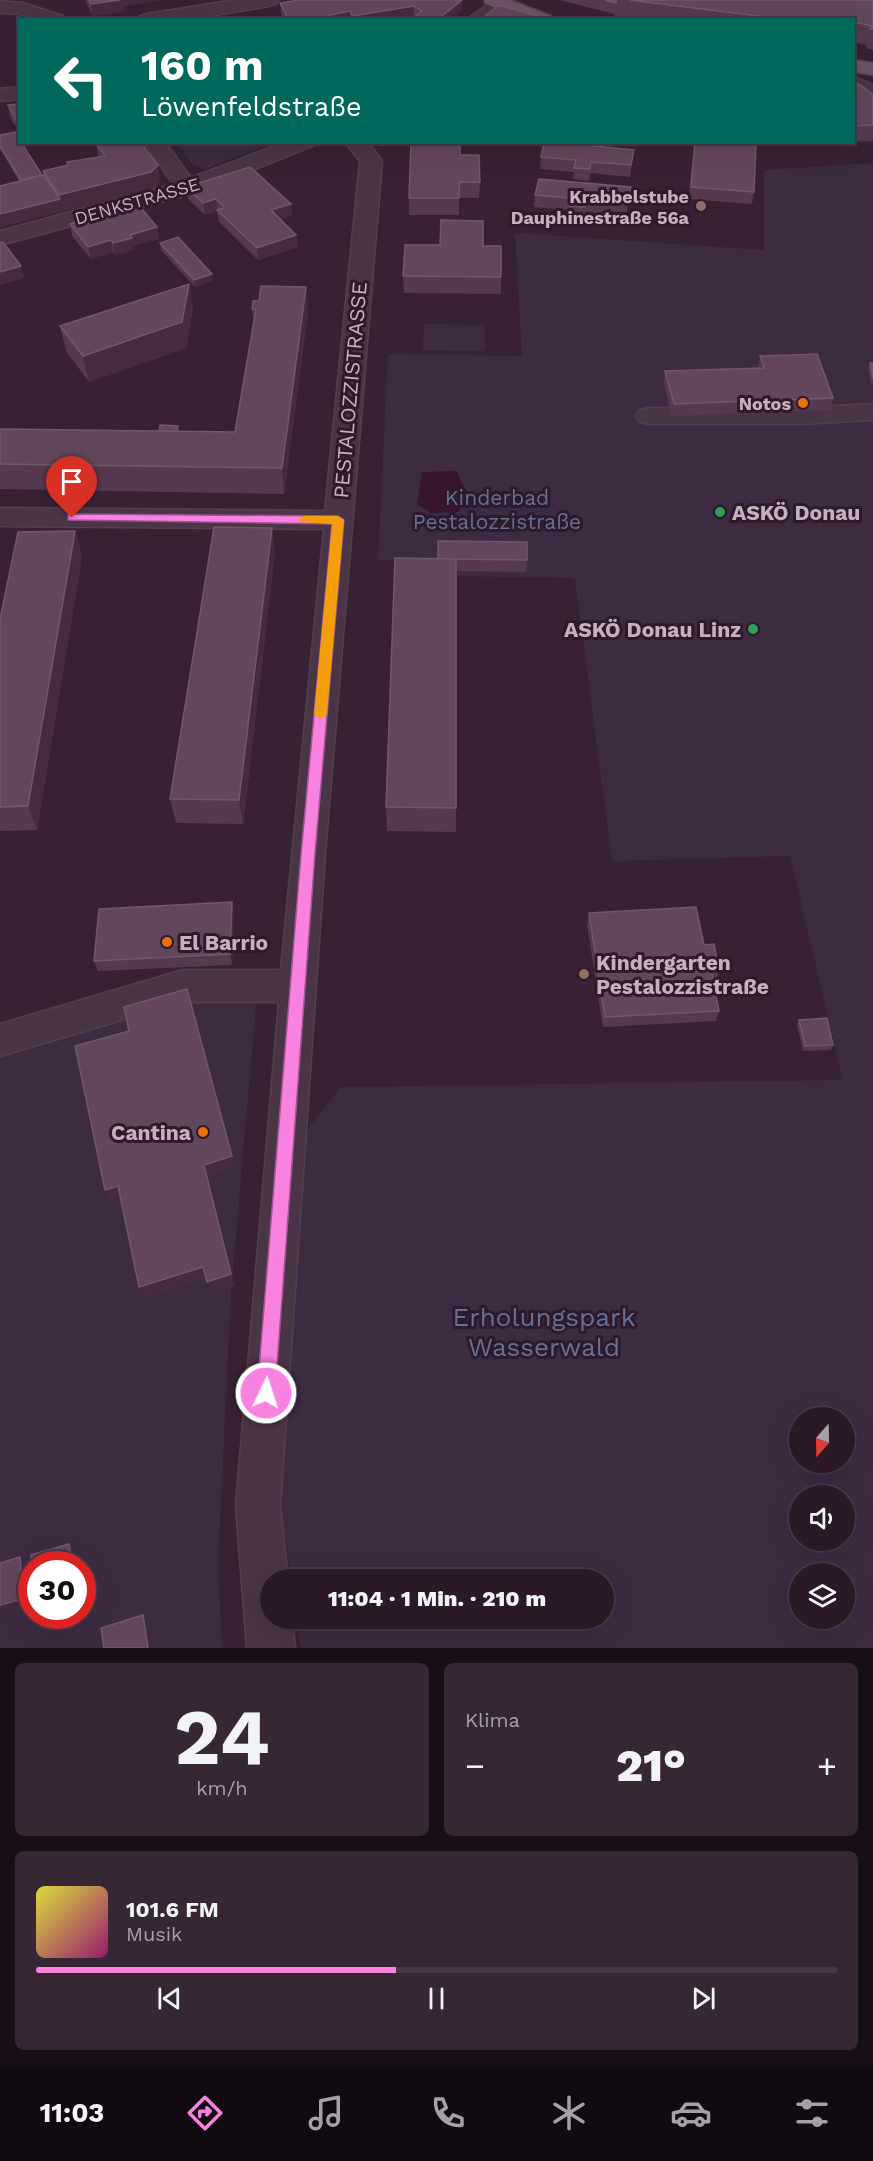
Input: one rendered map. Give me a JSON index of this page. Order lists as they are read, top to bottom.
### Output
{
  "streets": {
    "street": ["DENKSTRASSE", "PESTALOZZISTRASSE"]
  },
  "parks": ["Kinderbad Pestalozzistraße", "Erholungspark Wasserwald"],
  "places": [
    "Krabbelstube Dauphinestraße 56a",
    "Notos",
    "ASKÖ Donau",
    "ASKÖ Donau Linz",
    "El Barrio",
    "Kindergarten Pestalozzistraße",
    "Cantina"
  ],
  "north": "bottom",
  "page": {
    "turn": ["160 m", "Löwenfeldstraße"],
    "limit": "30",
    "trip": "11:04 · 1 Min. · 210 m",
    "tile": [
      ["24", "km/h"],
      "Klima"
    ],
    "heat": ["−", "21°", "+"],
    "song": ["101.6 FM", "Musik"],
    "tabs": "11:03"
  }
}
